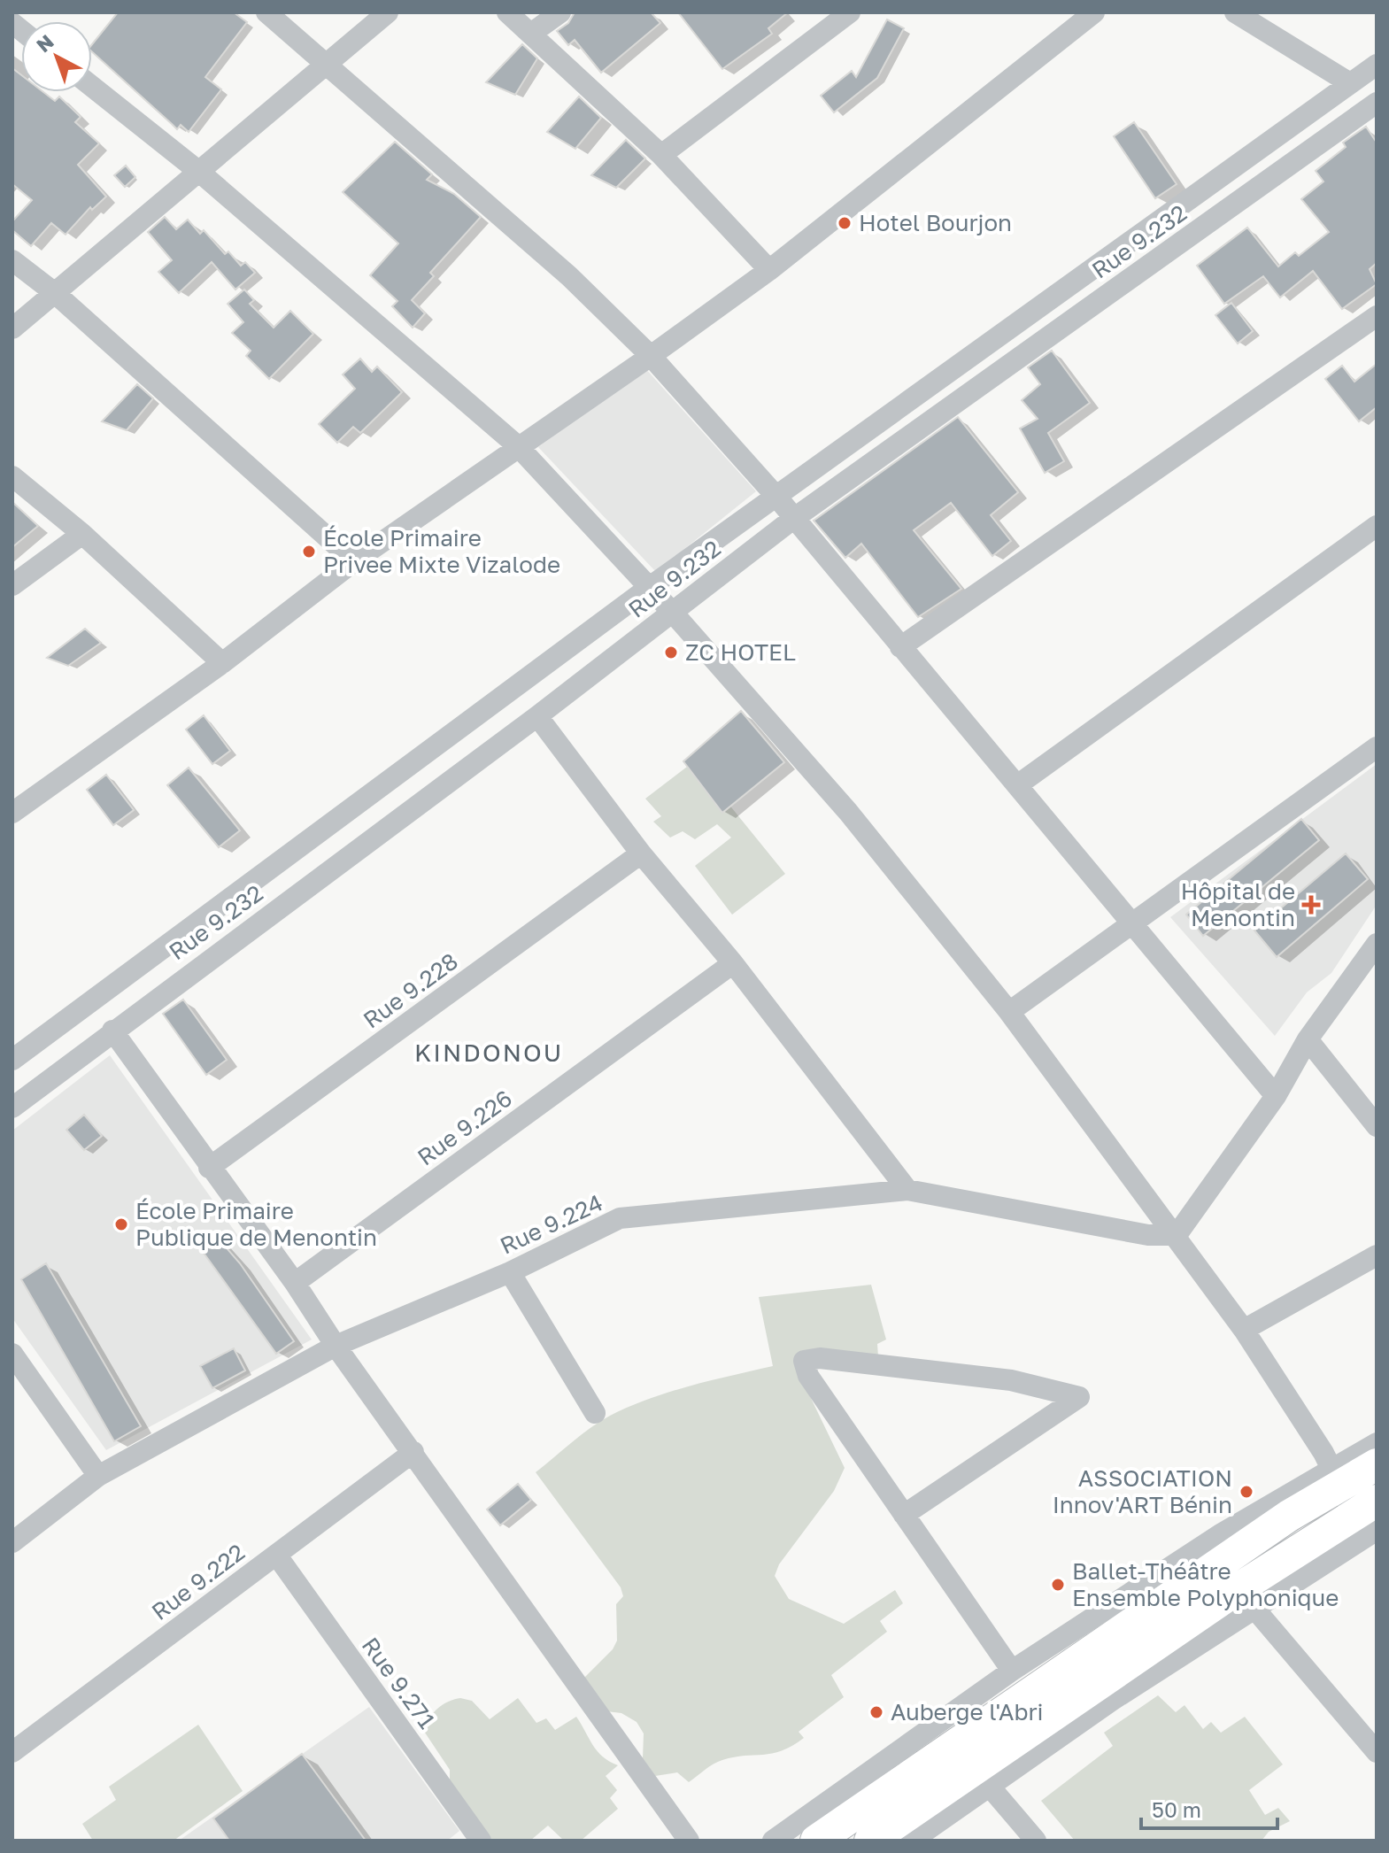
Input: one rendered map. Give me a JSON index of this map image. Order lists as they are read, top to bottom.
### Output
{
  "streets": {
    "street": [
      "Rue 9.232",
      "Rue 9.228",
      "Rue 9.226",
      "Rue 9.224",
      "Rue 9.222",
      "Rue 9.271"
    ]
  },
  "crossings": [
    ["Rue 9.222", "Rue 9.271"]
  ],
  "districts": ["KINDONOU"],
  "places": {
    "other": [
      "Hotel Bourjon",
      "École Primaire Privee Mixte Vizalode",
      "ZC HOTEL",
      "École Primaire Publique de Menontin",
      "ASSOCIATION Innov'ART Bénin",
      "Ballet-Théâtre Ensemble Polyphonique",
      "Auberge l'Abri"
    ],
    "health": ["Hôpital de Menontin"]
  },
  "scale_bar": "50 m",
  "north": "top left"
}
